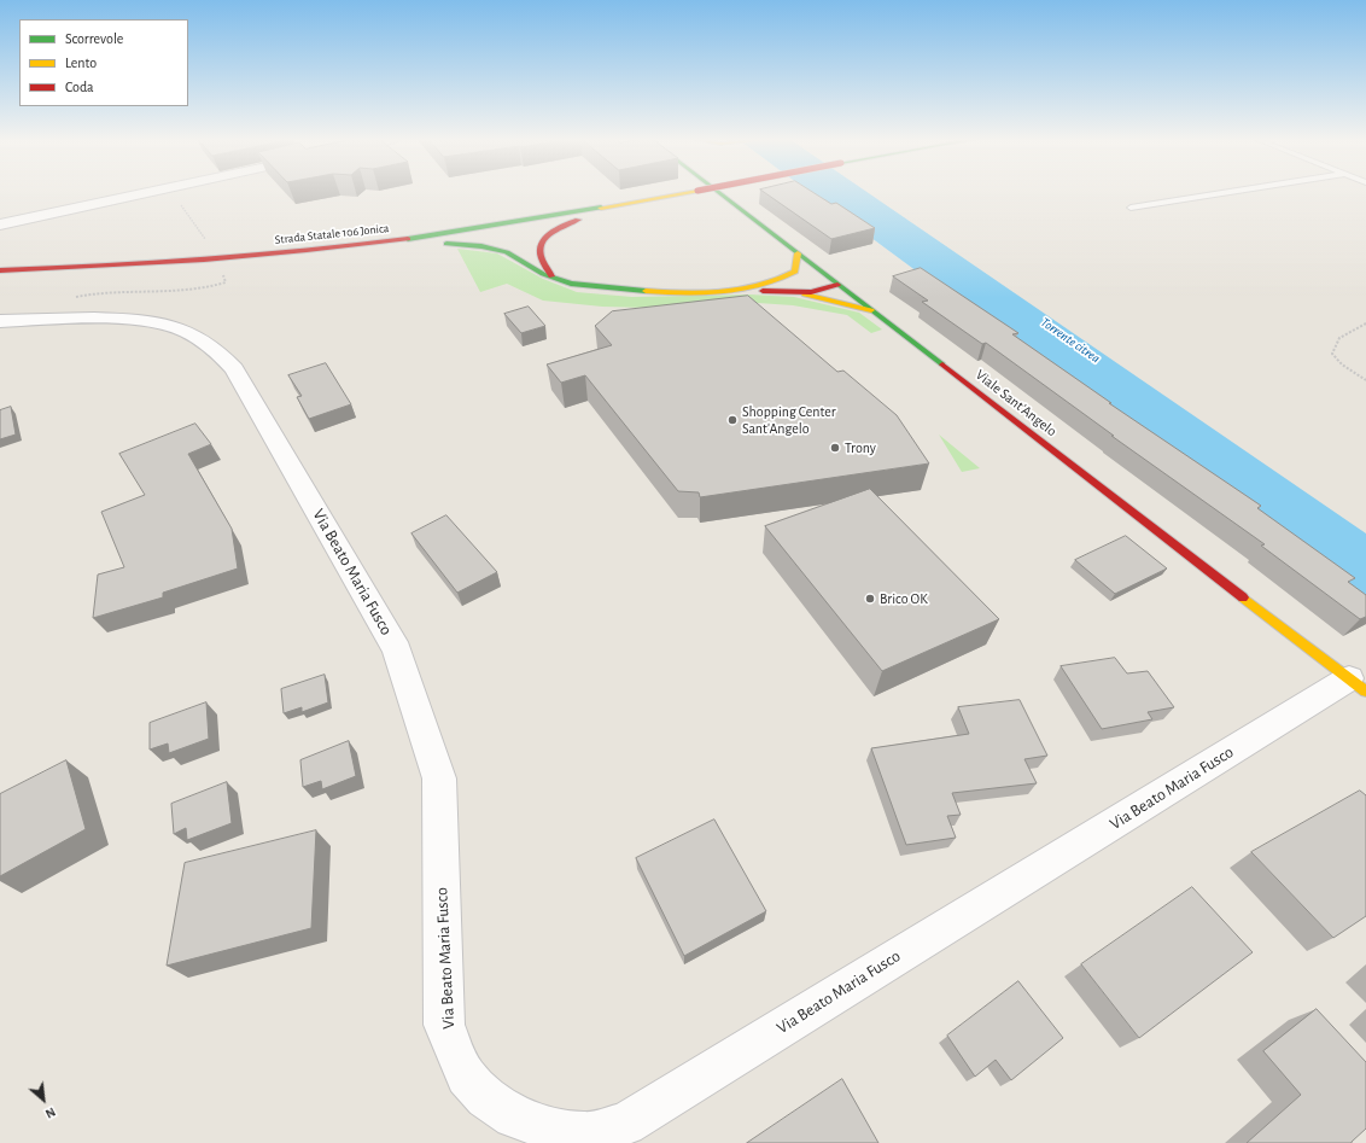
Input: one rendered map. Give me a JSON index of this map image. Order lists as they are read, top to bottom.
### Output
{
  "streets": {
    "main road": ["Strada Statale 106 Jonica", "Viale Sant'Angelo"],
    "street": ["Via Beato Maria Fusco"]
  },
  "crossings": [
    ["Viale Sant'Angelo", "Via Beato Maria Fusco"]
  ],
  "water": ["Torrente citrea"],
  "places": ["Shopping Center Sant'Angelo", "Trony", "Brico OK"],
  "legend": ["Scorrevole", "Lento", "Coda"],
  "north": "bottom right"
}
